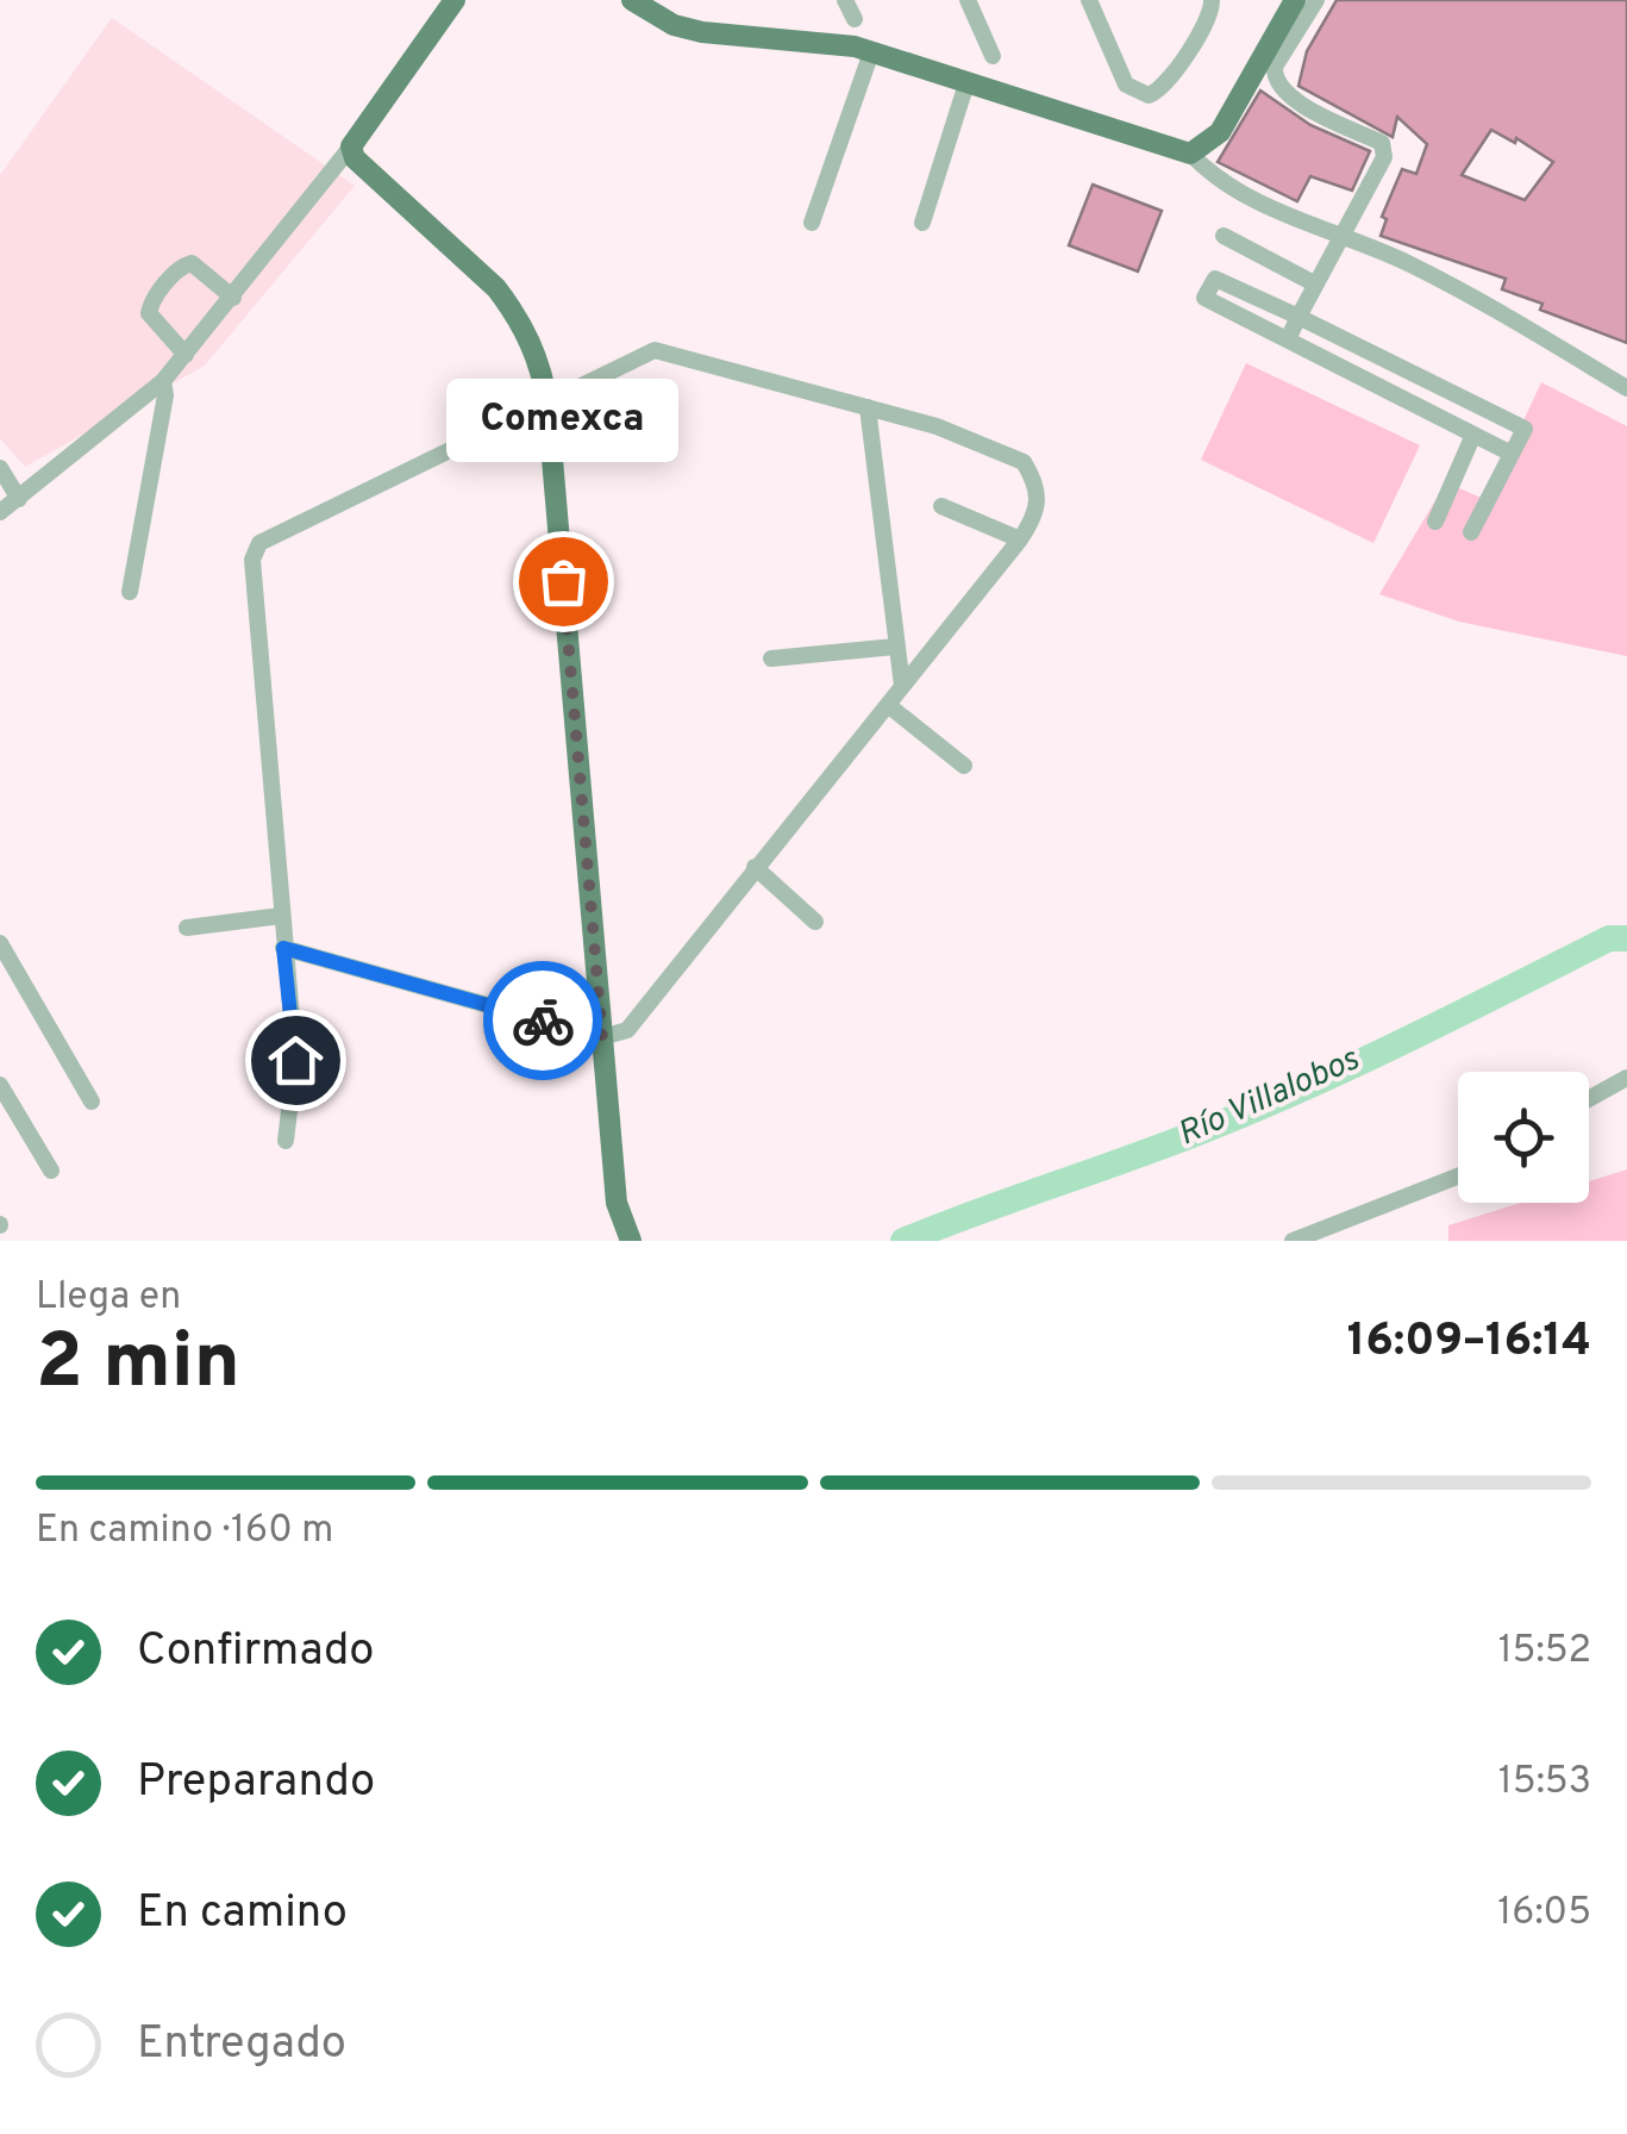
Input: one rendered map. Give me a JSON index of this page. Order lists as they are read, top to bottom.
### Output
{
  "water": ["Río Villalobos"],
  "places": ["Comexca"],
  "page": {
    "bubble": "Comexca",
    "heading": ["2 min", "Llega en", "16:09–16:14"],
    "bar": "En camino · 160 m",
    "list": [
      ["Confirmado", "15:52"],
      ["Preparando", "15:53"],
      ["En camino", "16:05"],
      "Entregado"
    ]
  }
}
